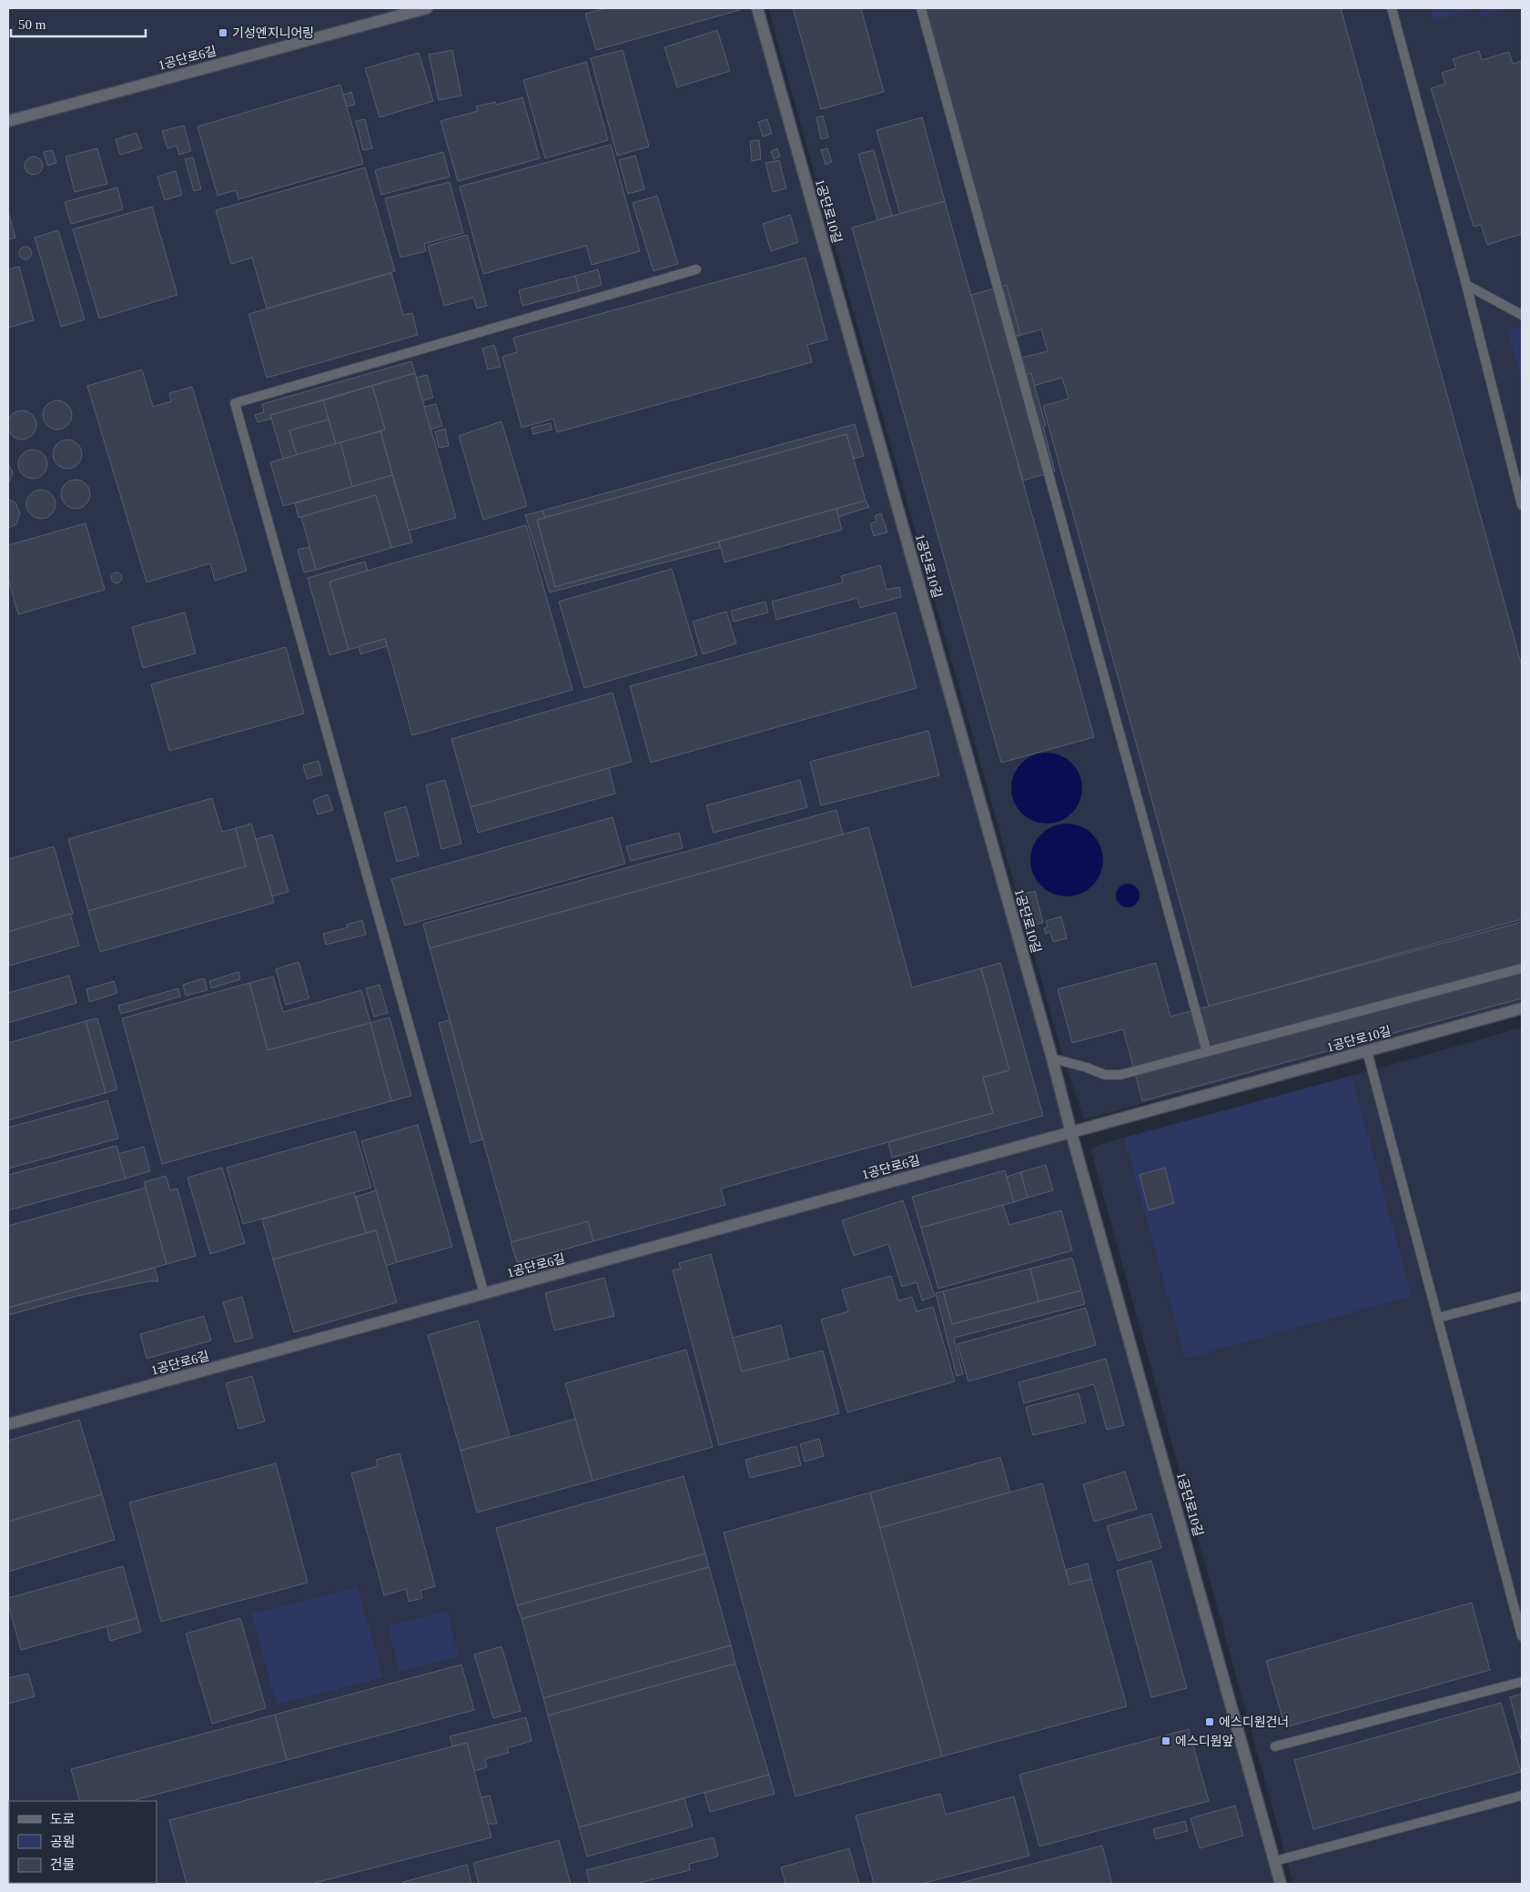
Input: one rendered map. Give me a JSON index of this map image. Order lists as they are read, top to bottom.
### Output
{
  "streets": {
    "street": ["1공단로6길", "1공단로10길"]
  },
  "crossings": [
    ["1공단로6길", "1공단로10길"]
  ],
  "places": {
    "transit": ["기성엔지니어링", "에스디원건너", "에스디원앞"]
  },
  "legend": ["도로", "공원", "건물"],
  "scale_bar": "50 m"
}
